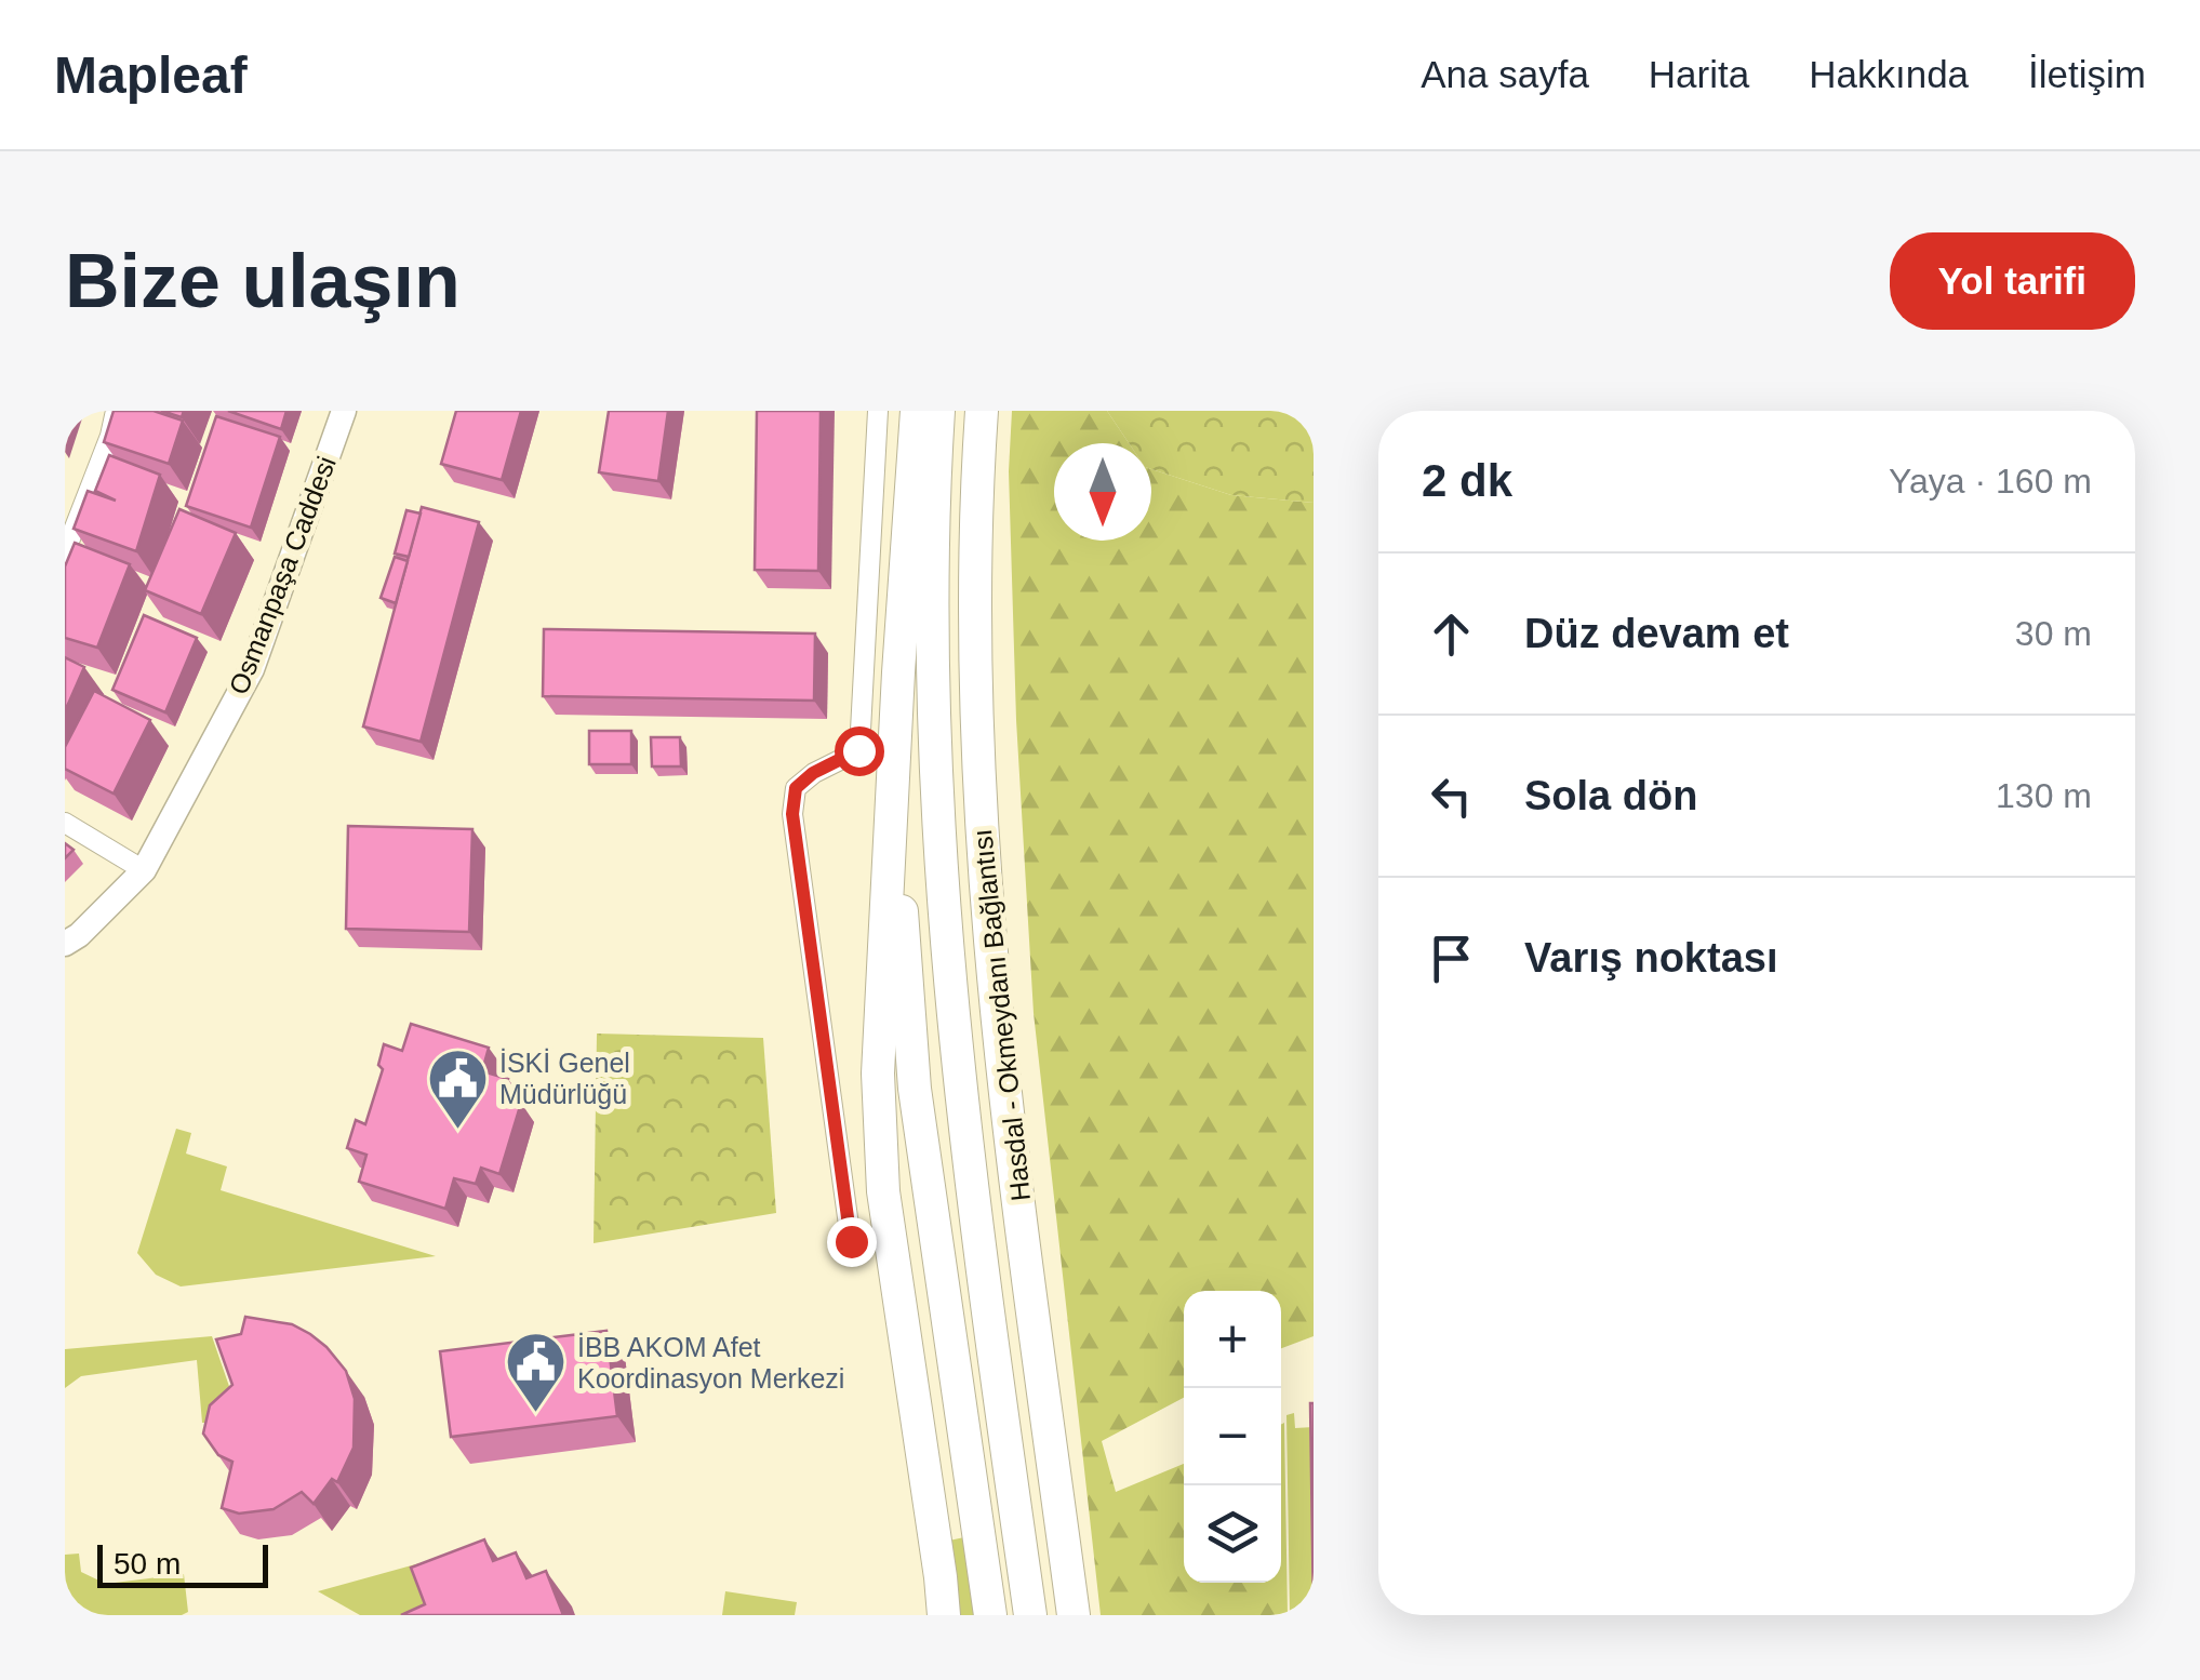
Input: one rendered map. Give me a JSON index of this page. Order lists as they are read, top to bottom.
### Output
{
  "streets": {
    "highway": ["Hasdal - Okmeydanı Bağlantısı"],
    "main road": ["Osmanpaşa Caddesi"]
  },
  "places": {
    "public building": ["İSKİ Genel Müdürlüğü", "İBB AKOM Afet Koordinasyon Merkezi"]
  },
  "scale_bar": "50 m",
  "north": "bottom",
  "page": {
    "header": "Mapleaf",
    "nav": [
      "Ana sayfa",
      "Harita",
      "Hakkında",
      "İletişim"
    ],
    "buttons": "Yol tarifi",
    "title": "Bize ulaşın",
    "heading": ["2 dk", "Yaya · 160 m"],
    "list": [
      ["Düz devam et", "30 m"],
      ["Sola dön", "130 m"],
      "Varış noktası"
    ],
    "map_buttons": ["+", "−"],
    "scale": "50 m"
  }
}
